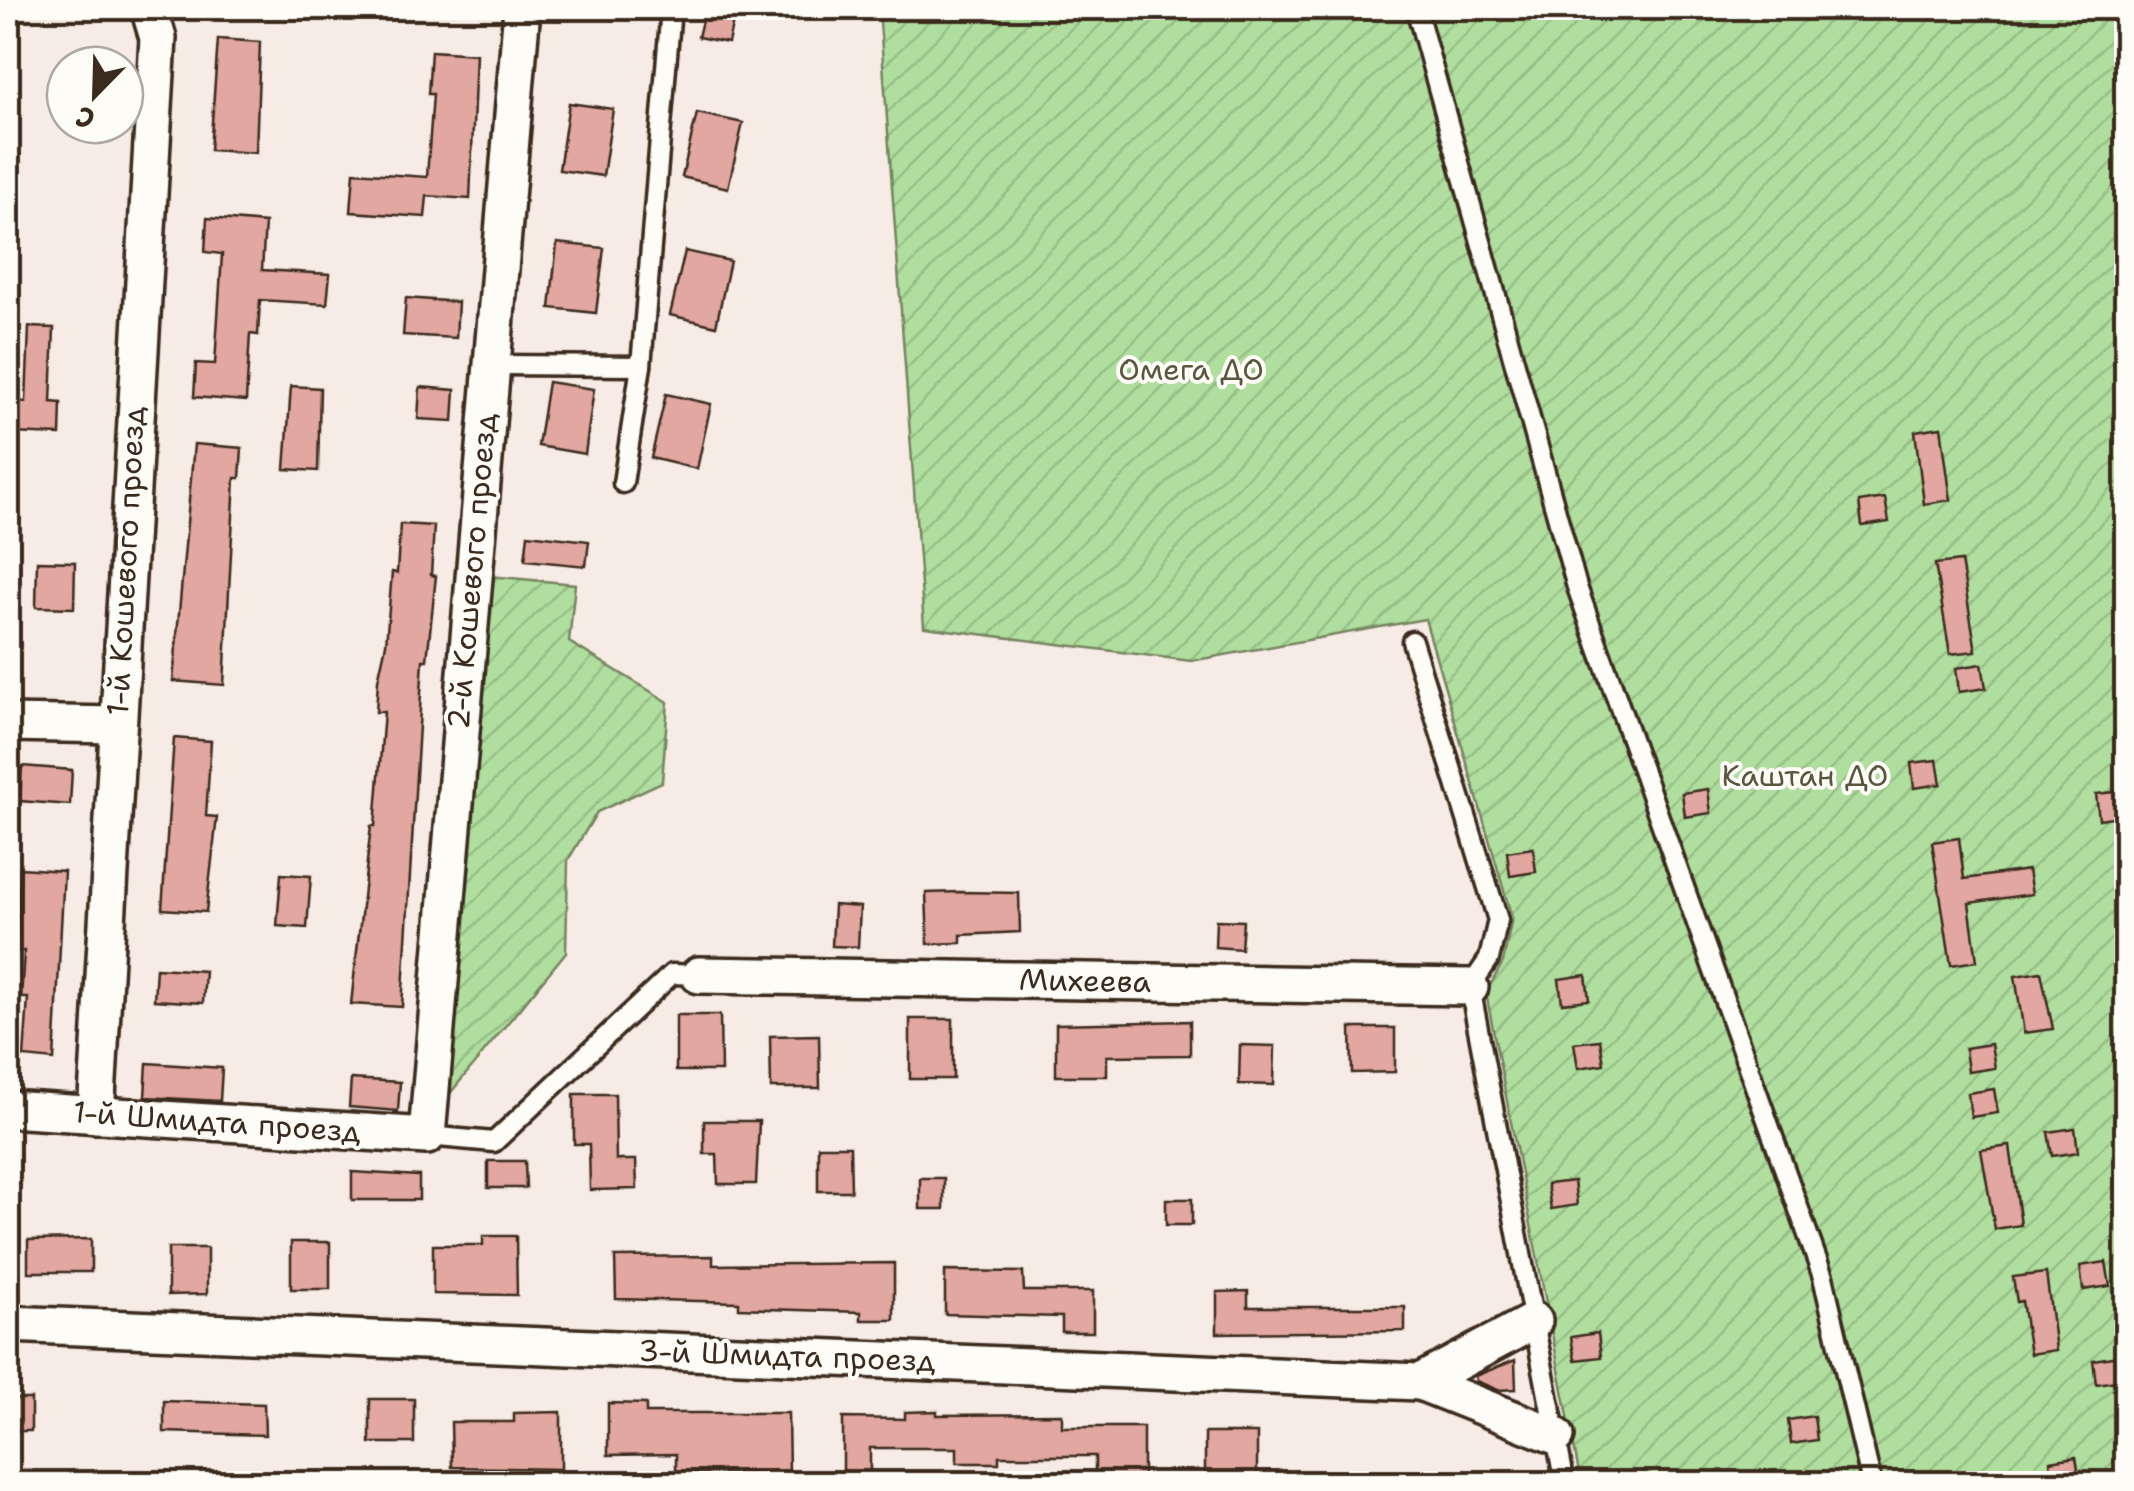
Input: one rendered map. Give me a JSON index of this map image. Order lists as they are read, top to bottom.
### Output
{
  "streets": {
    "street": [
      "1-й Кошевого проезд",
      "2-й Кошевого проезд",
      "Михеева",
      "1-й Шмидта проезд",
      "3-й Шмидта проезд"
    ]
  },
  "crossings": [
    ["1-й Кошевого проезд", "1-й Шмидта проезд"],
    ["2-й Кошевого проезд", "1-й Шмидта проезд"]
  ],
  "parks": ["Омега ДО", "Каштан ДО"],
  "north": "bottom left"
}
